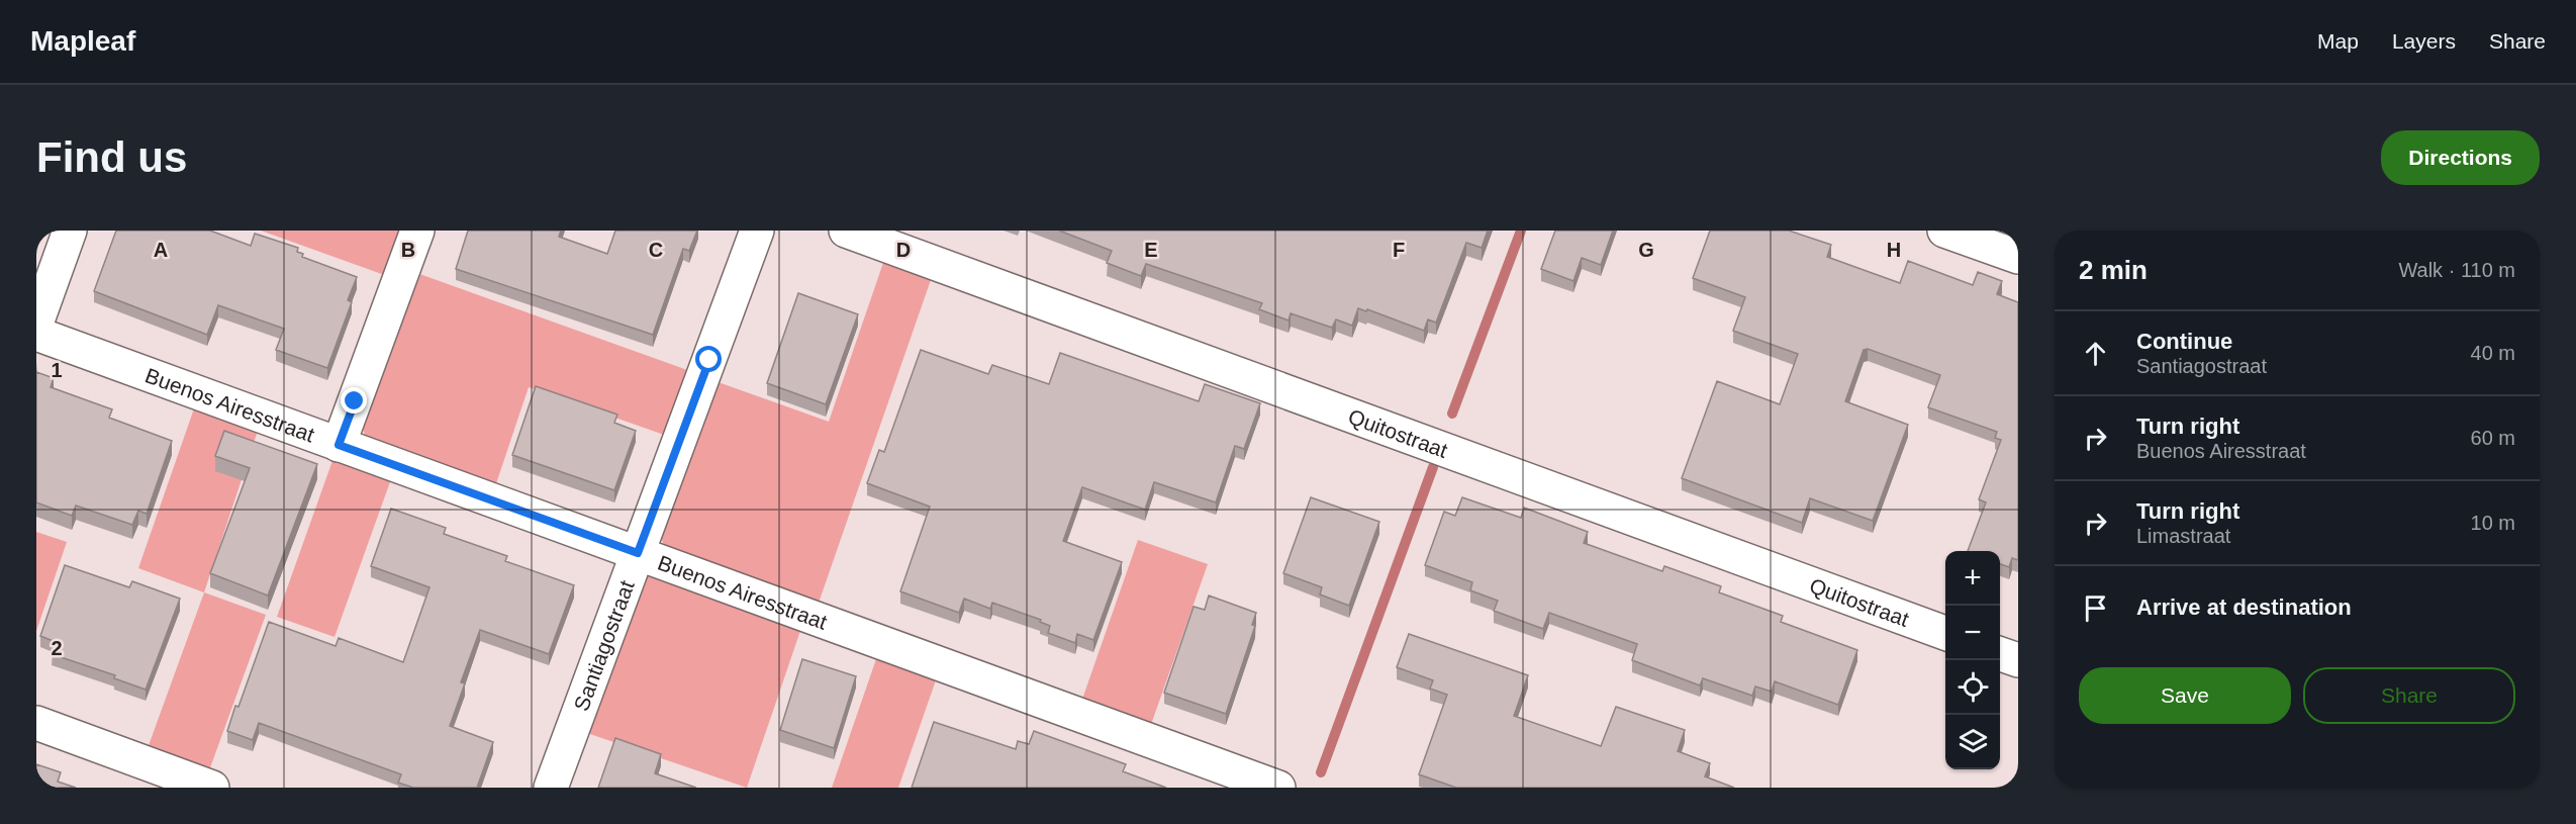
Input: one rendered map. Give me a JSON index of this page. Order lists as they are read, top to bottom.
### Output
{
  "streets": {
    "street": ["Buenos Airesstraat", "Quitostraat", "Santiagostraat"]
  },
  "crossings": [
    ["Buenos Airesstraat", "Santiagostraat"]
  ],
  "page": {
    "header": "Mapleaf",
    "nav": ["Map", "Layers", "Share"],
    "buttons": [
      "Directions",
      ["Save", "Share"]
    ],
    "title": "Find us",
    "heading": ["2 min", "Walk · 110 m"],
    "list": [
      ["Continue", "Santiagostraat", "40 m"],
      ["Turn right", "Buenos Airesstraat", "60 m"],
      ["Turn right", "Limastraat", "10 m"],
      "Arrive at destination"
    ],
    "map_buttons": ["+", "−"]
  },
  "grid": {
    "columns": [
      "A",
      "B",
      "C",
      "D",
      "E",
      "F",
      "G",
      "H"
    ],
    "rows": ["1", "2"]
  }
}
